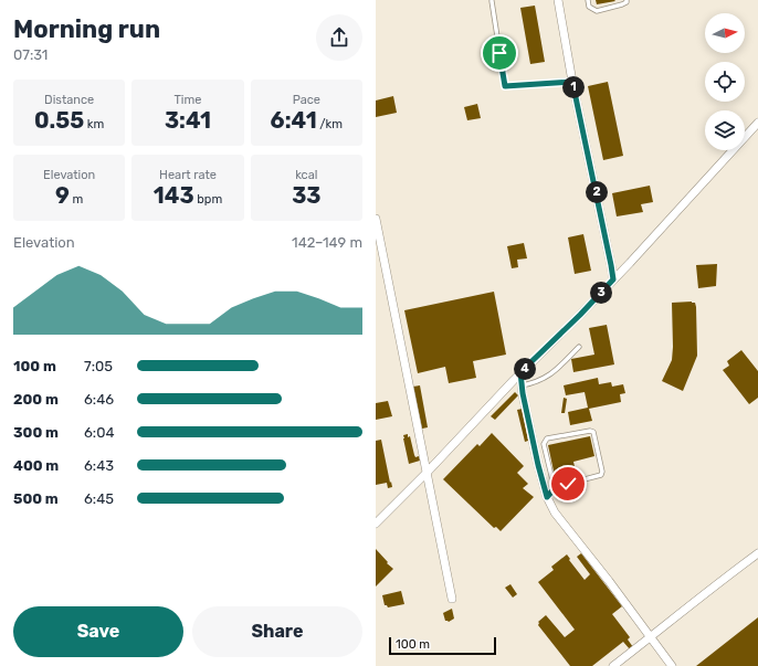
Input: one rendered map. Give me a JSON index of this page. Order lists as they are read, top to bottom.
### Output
{
  "scale_bar": "100 m",
  "north": "right",
  "page": {
    "heading": ["Morning run", "07:31"],
    "stats": [
      ["Distance", "0.55 km"],
      ["Time", "3:41"],
      ["Pace", "6:41 /km"],
      ["Elevation", "9 m"],
      ["Heart rate", "143 bpm"],
      ["kcal", "33"]
    ],
    "pins": [
      "1",
      "2",
      "3",
      "4"
    ],
    "chart": ["Elevation", "142–149 m"],
    "list": [
      {
        "name": "100 m",
        "note": "7:05"
      },
      {
        "name": "200 m",
        "note": "6:46"
      },
      {
        "name": "300 m",
        "note": "6:04"
      },
      {
        "name": "400 m",
        "note": "6:43"
      },
      {
        "name": "500 m",
        "note": "6:45"
      }
    ],
    "buttons": ["Save", "Share"],
    "scale": "100 m"
  }
}
